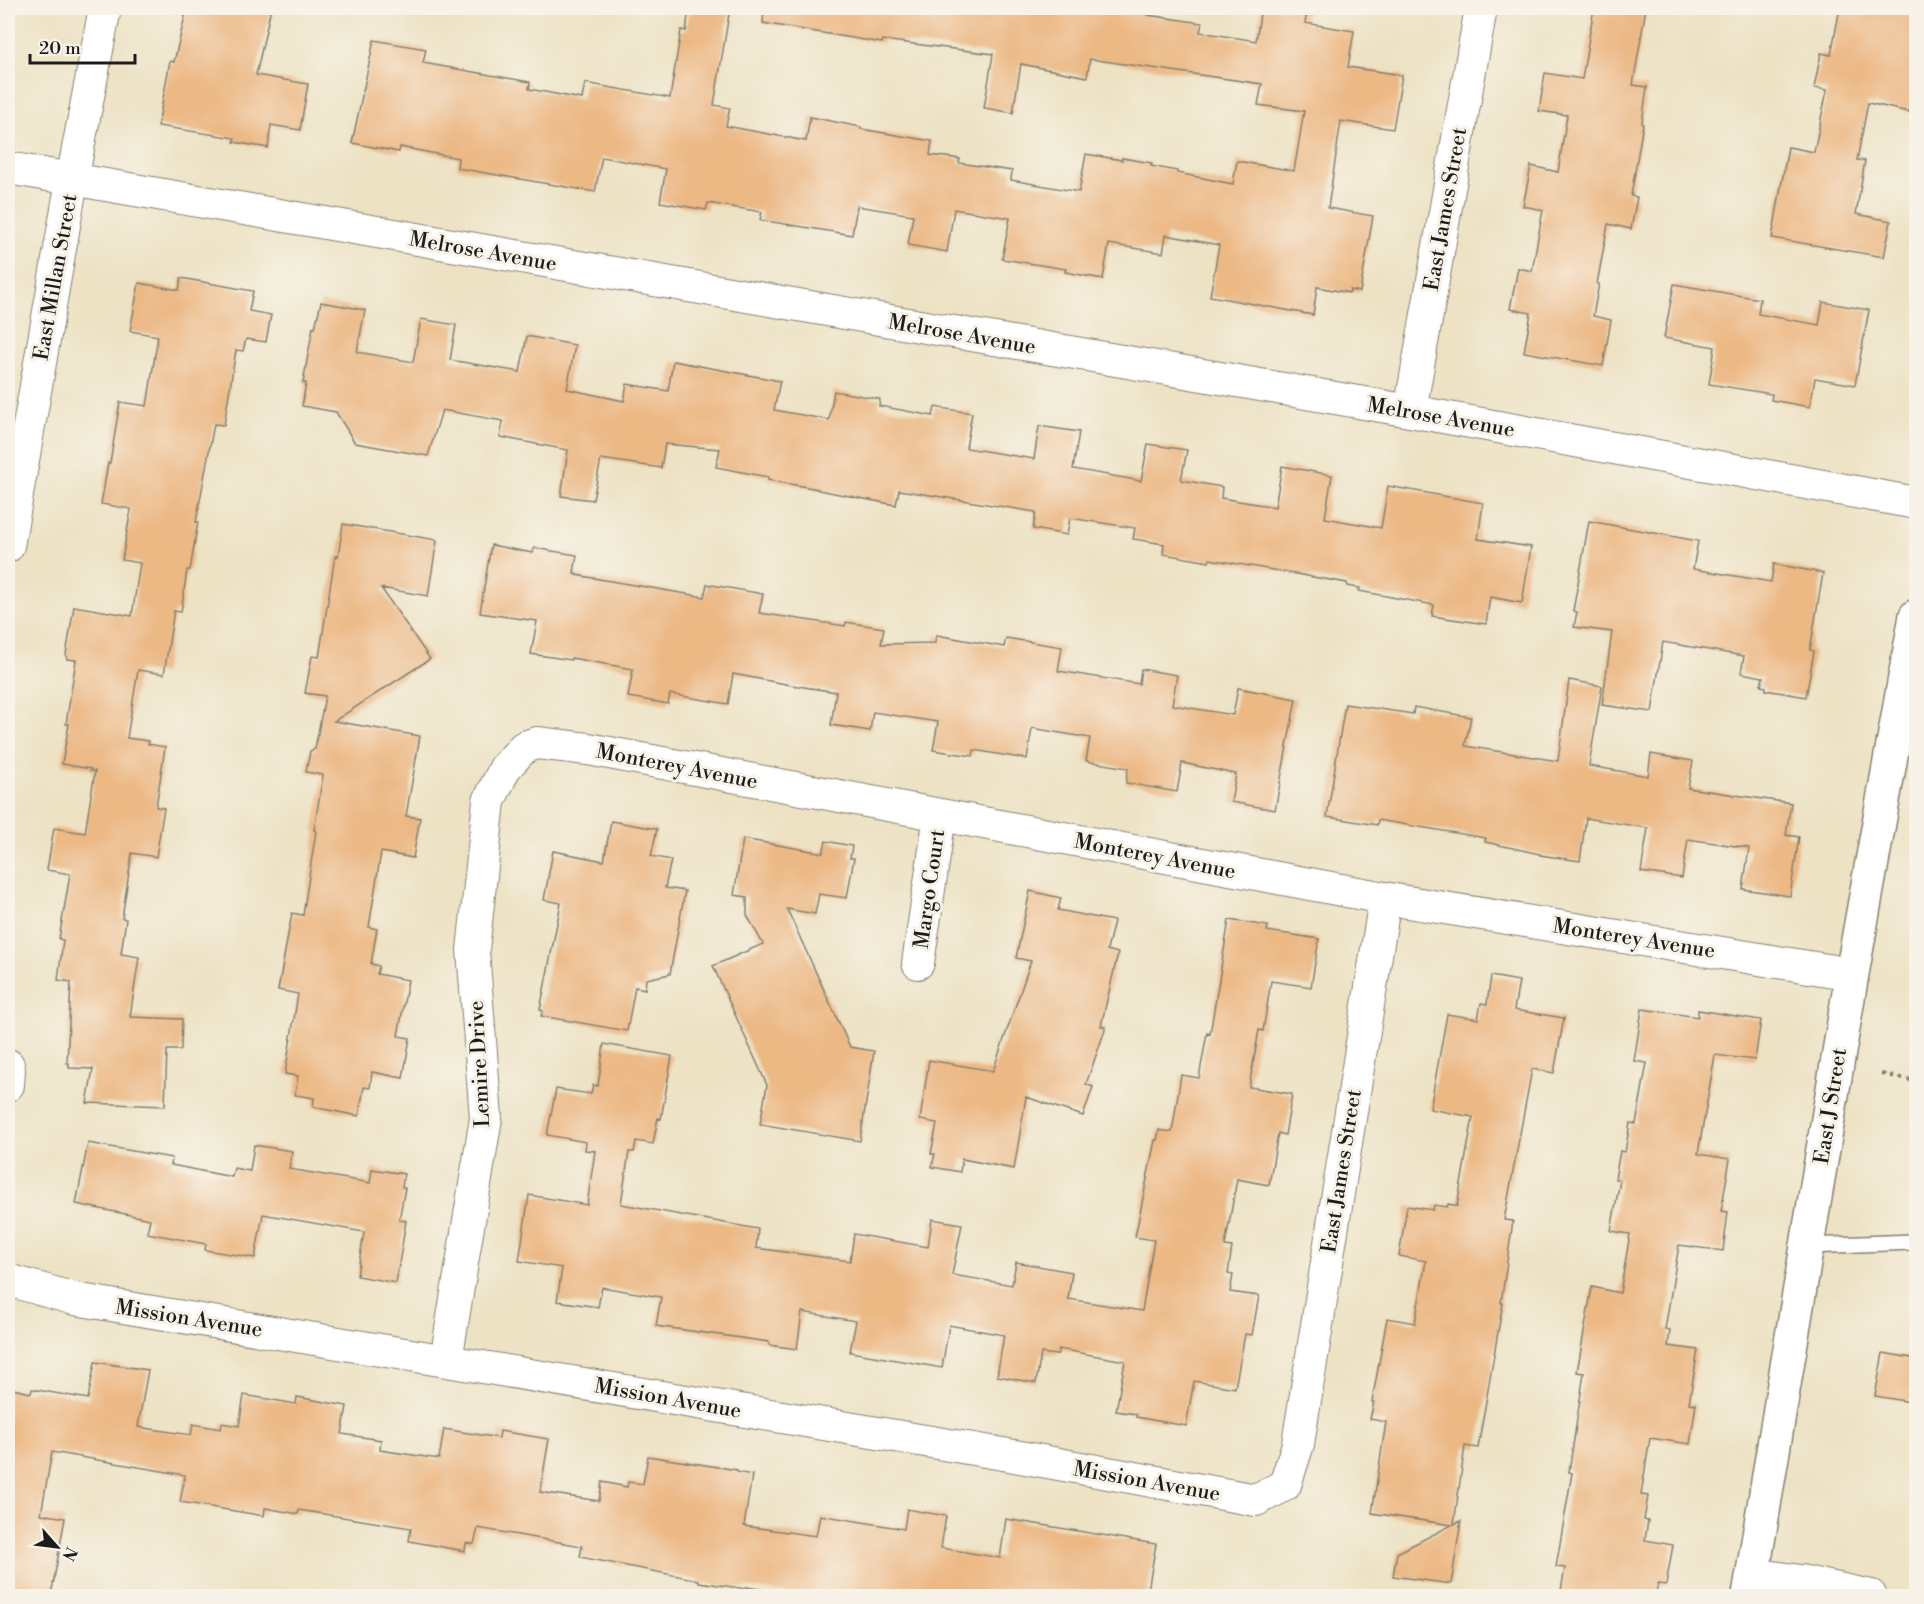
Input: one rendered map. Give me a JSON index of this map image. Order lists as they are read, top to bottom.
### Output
{
  "streets": {
    "street": [
      "East James Street",
      "Melrose Avenue",
      "East Millan Street",
      "Monterey Avenue",
      "Margo Court",
      "Lemire Drive",
      "East J Street",
      "Mission Avenue"
    ]
  },
  "crossings": [
    ["East James Street", "Melrose Avenue"],
    ["East James Street", "Monterey Avenue"],
    ["East James Street", "Mission Avenue"],
    ["Melrose Avenue", "East Millan Street"],
    ["Monterey Avenue", "Margo Court"],
    ["Monterey Avenue", "Lemire Drive"],
    ["Monterey Avenue", "East J Street"],
    ["Lemire Drive", "Mission Avenue"]
  ],
  "scale_bar": "20 m",
  "north": "bottom right"
}
